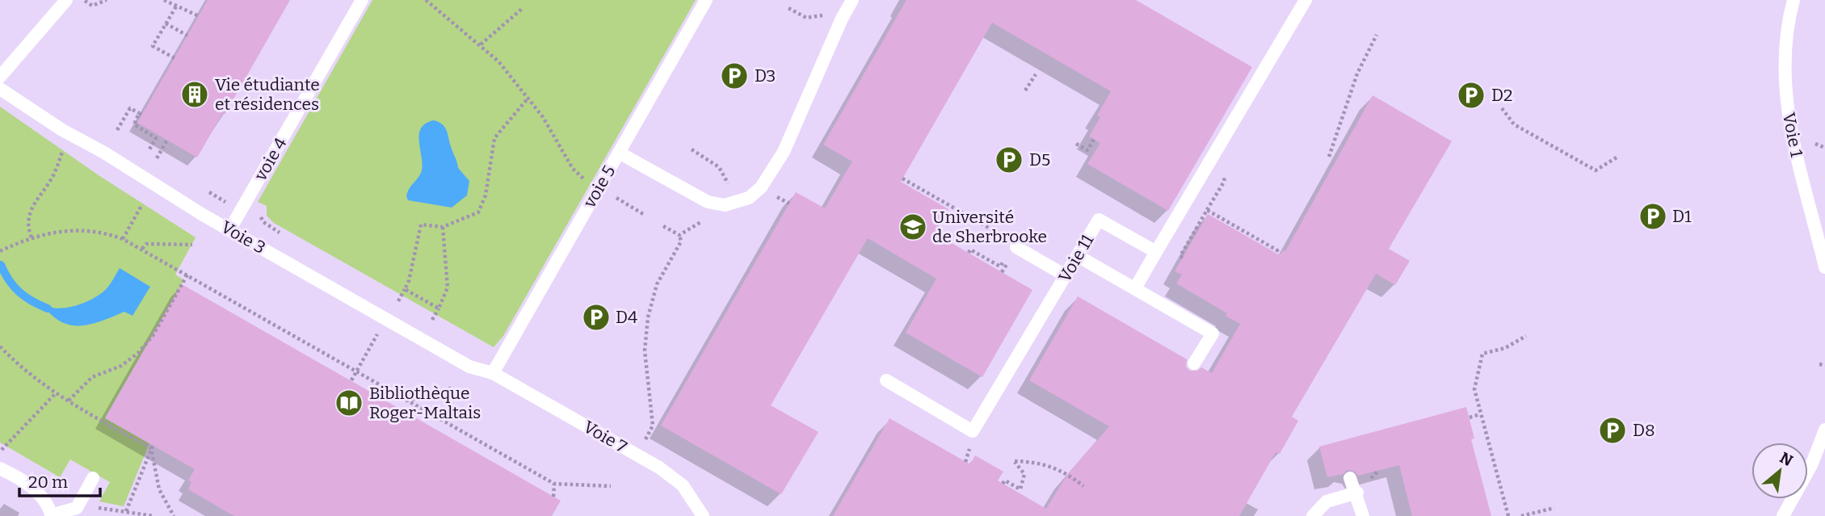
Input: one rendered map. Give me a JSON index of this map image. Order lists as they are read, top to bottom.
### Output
{
  "streets": {
    "lane": [
      "Voie 1",
      "voie 4",
      "voie 5",
      "Voie 3",
      "Voie 11",
      "Voie 7"
    ]
  },
  "crossings": [
    ["voie 4", "Voie 3"],
    ["voie 5", "Voie 3"],
    ["voie 5", "Voie 7"],
    ["Voie 3", "Voie 7"]
  ],
  "places": {
    "parking": [
      "D3",
      "D2",
      "D5",
      "D1",
      "D4",
      "D8"
    ],
    "building": ["Vie étudiante et résidences"],
    "school or university": ["Université de Sherbrooke"],
    "library": ["Bibliothèque Roger-Maltais"]
  },
  "scale_bar": "20 m",
  "north": "top right"
}
